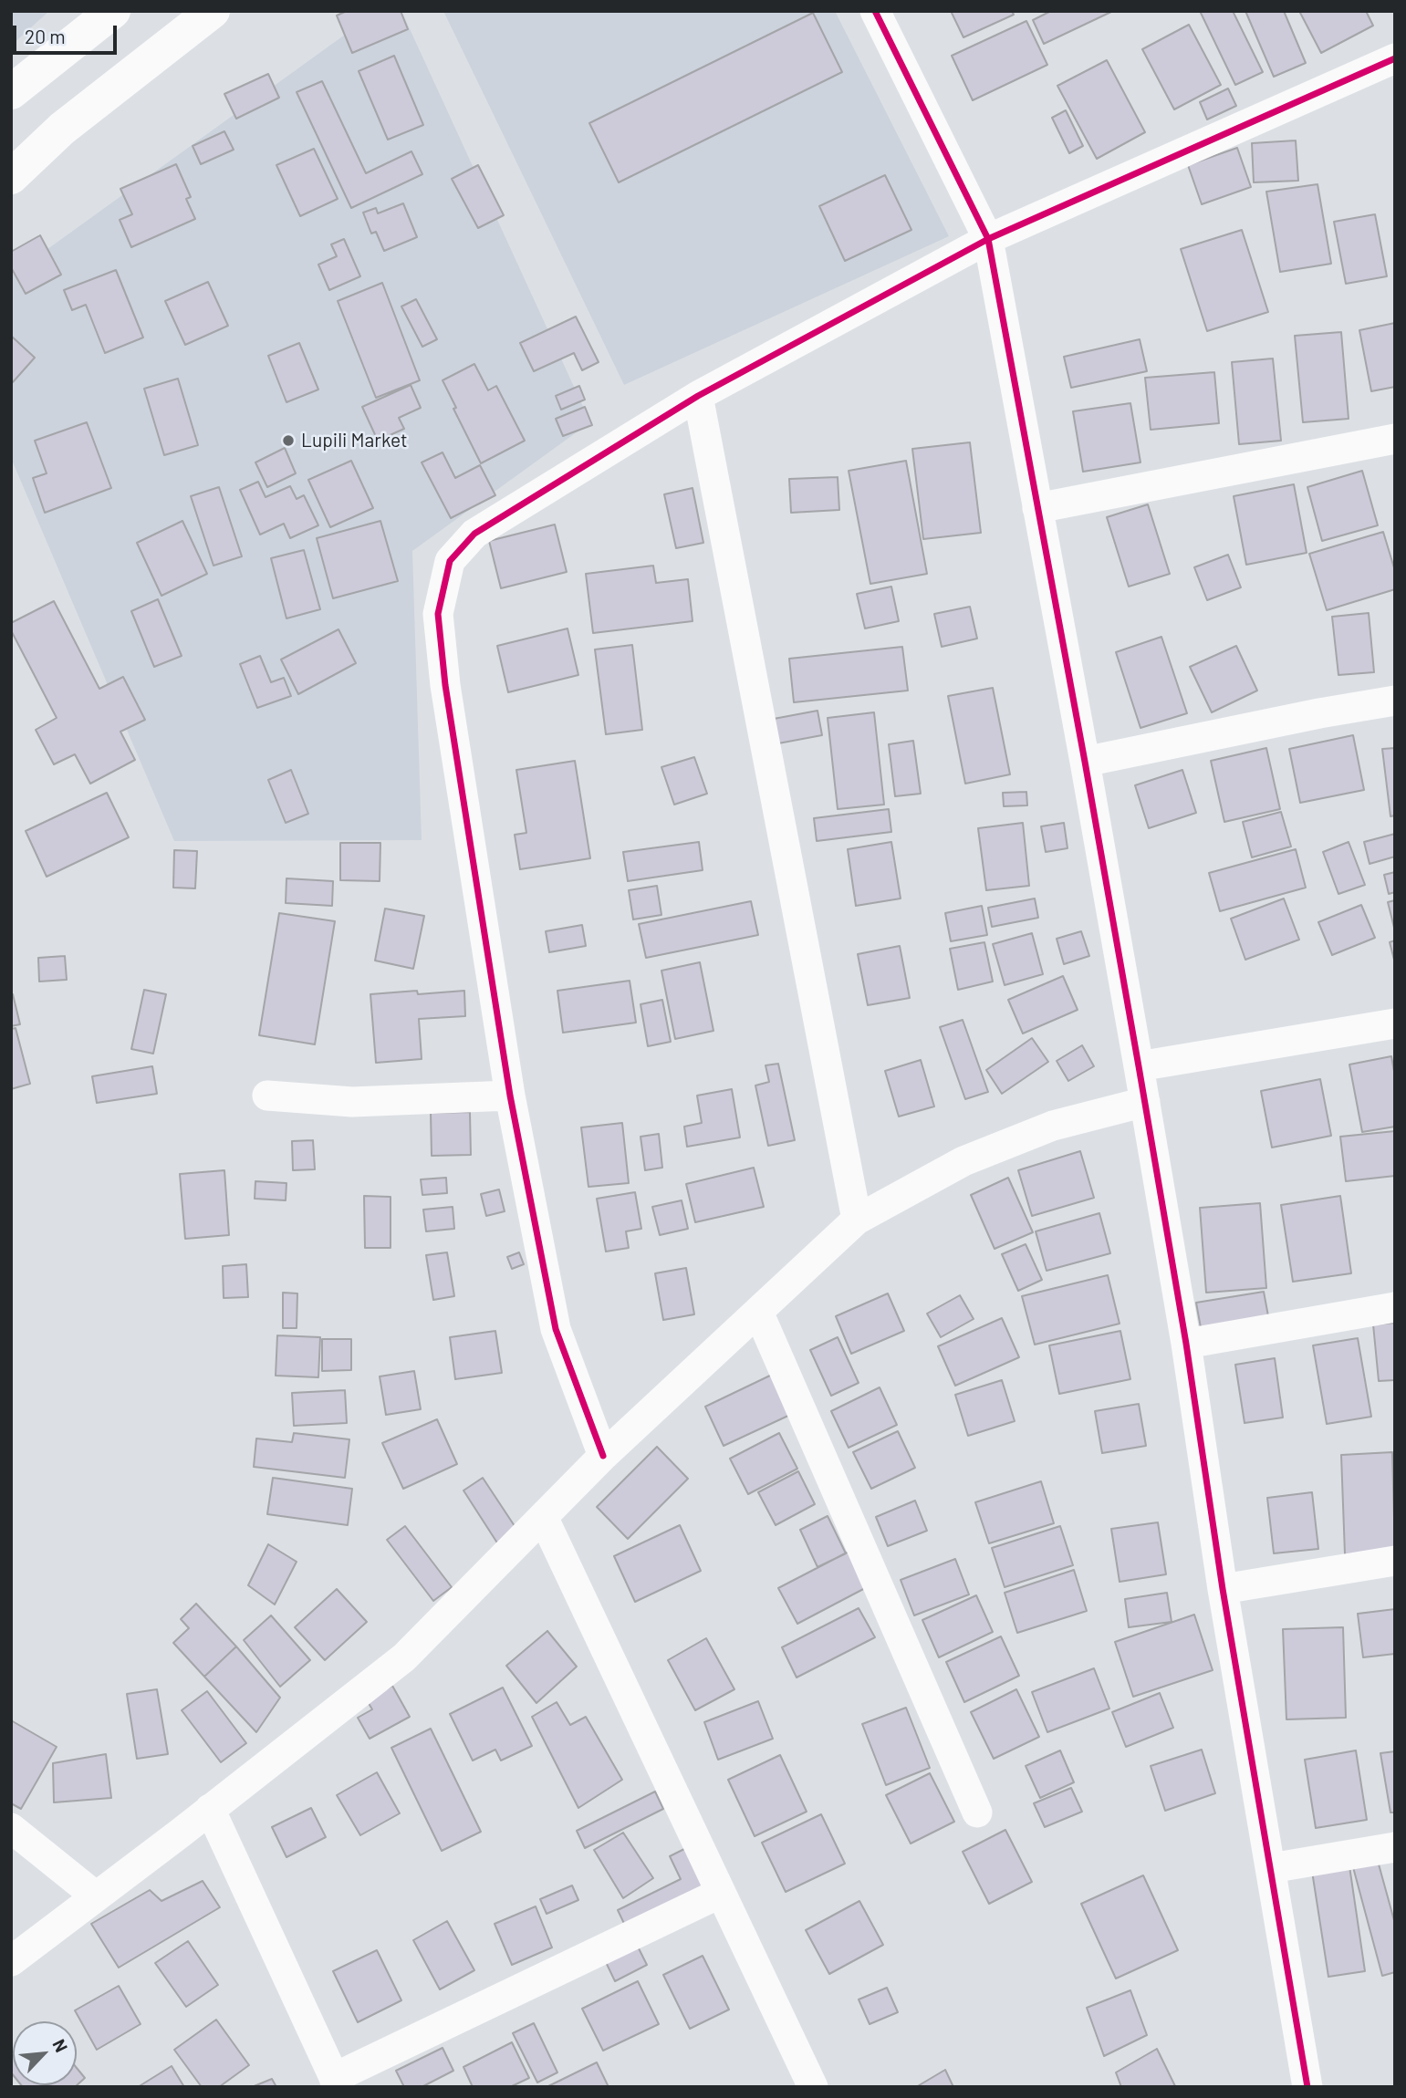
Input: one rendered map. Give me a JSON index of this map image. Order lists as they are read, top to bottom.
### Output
{
  "places": ["Lupili Market"],
  "scale_bar": "20 m",
  "north": "top right"
}
